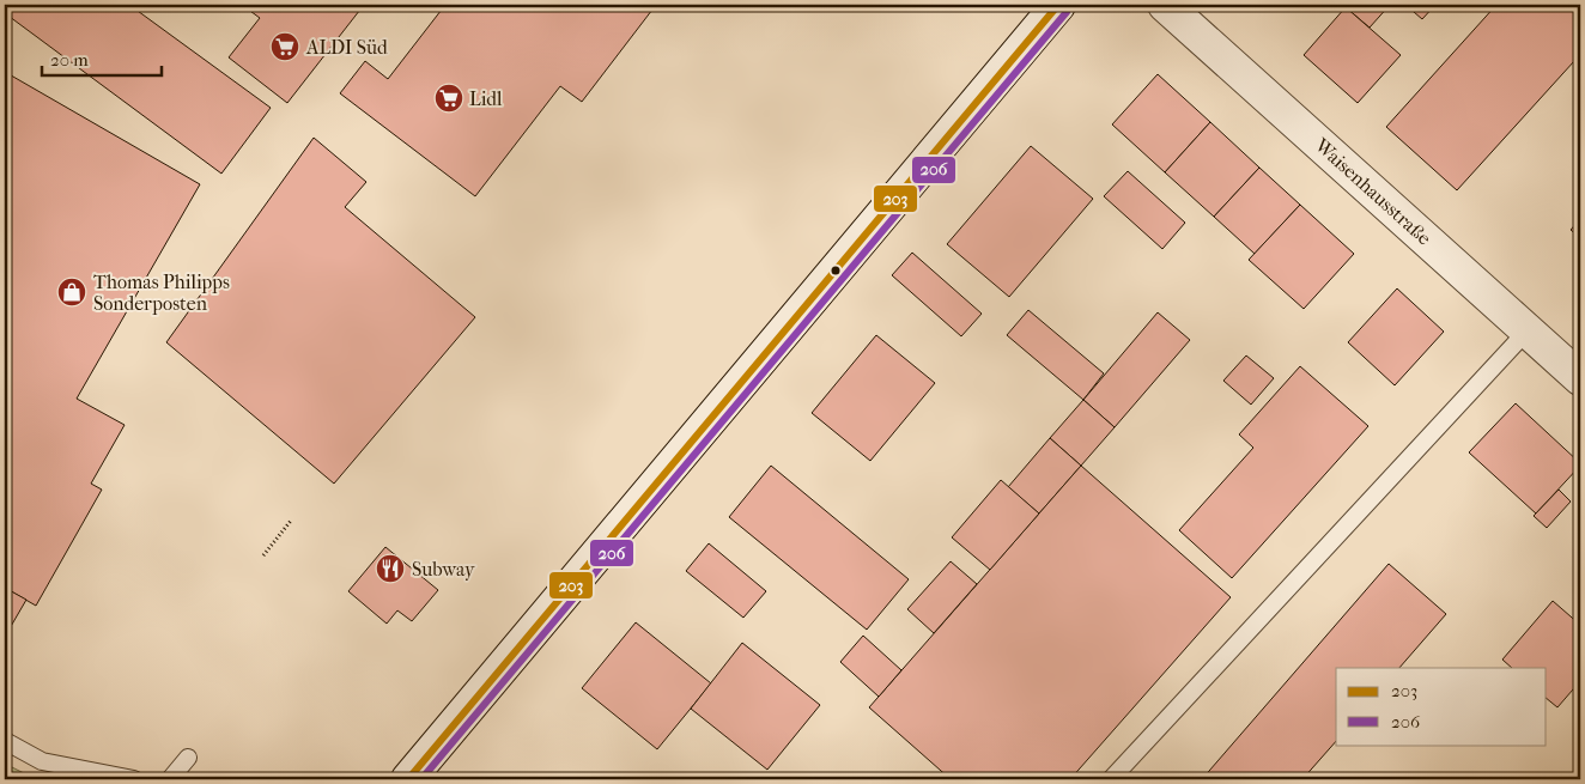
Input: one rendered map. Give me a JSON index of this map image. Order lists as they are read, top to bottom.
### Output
{
  "streets": {
    "street": ["Waisenhausstraße"]
  },
  "places": {
    "supermarket": ["ALDI Süd", "Lidl"],
    "shop": ["Thomas Philipps Sonderposten"],
    "restaurant": ["Subway"]
  },
  "lines": ["transit line 203", "transit line 206"],
  "legend": ["203", "206"],
  "scale_bar": "20 m"
}
